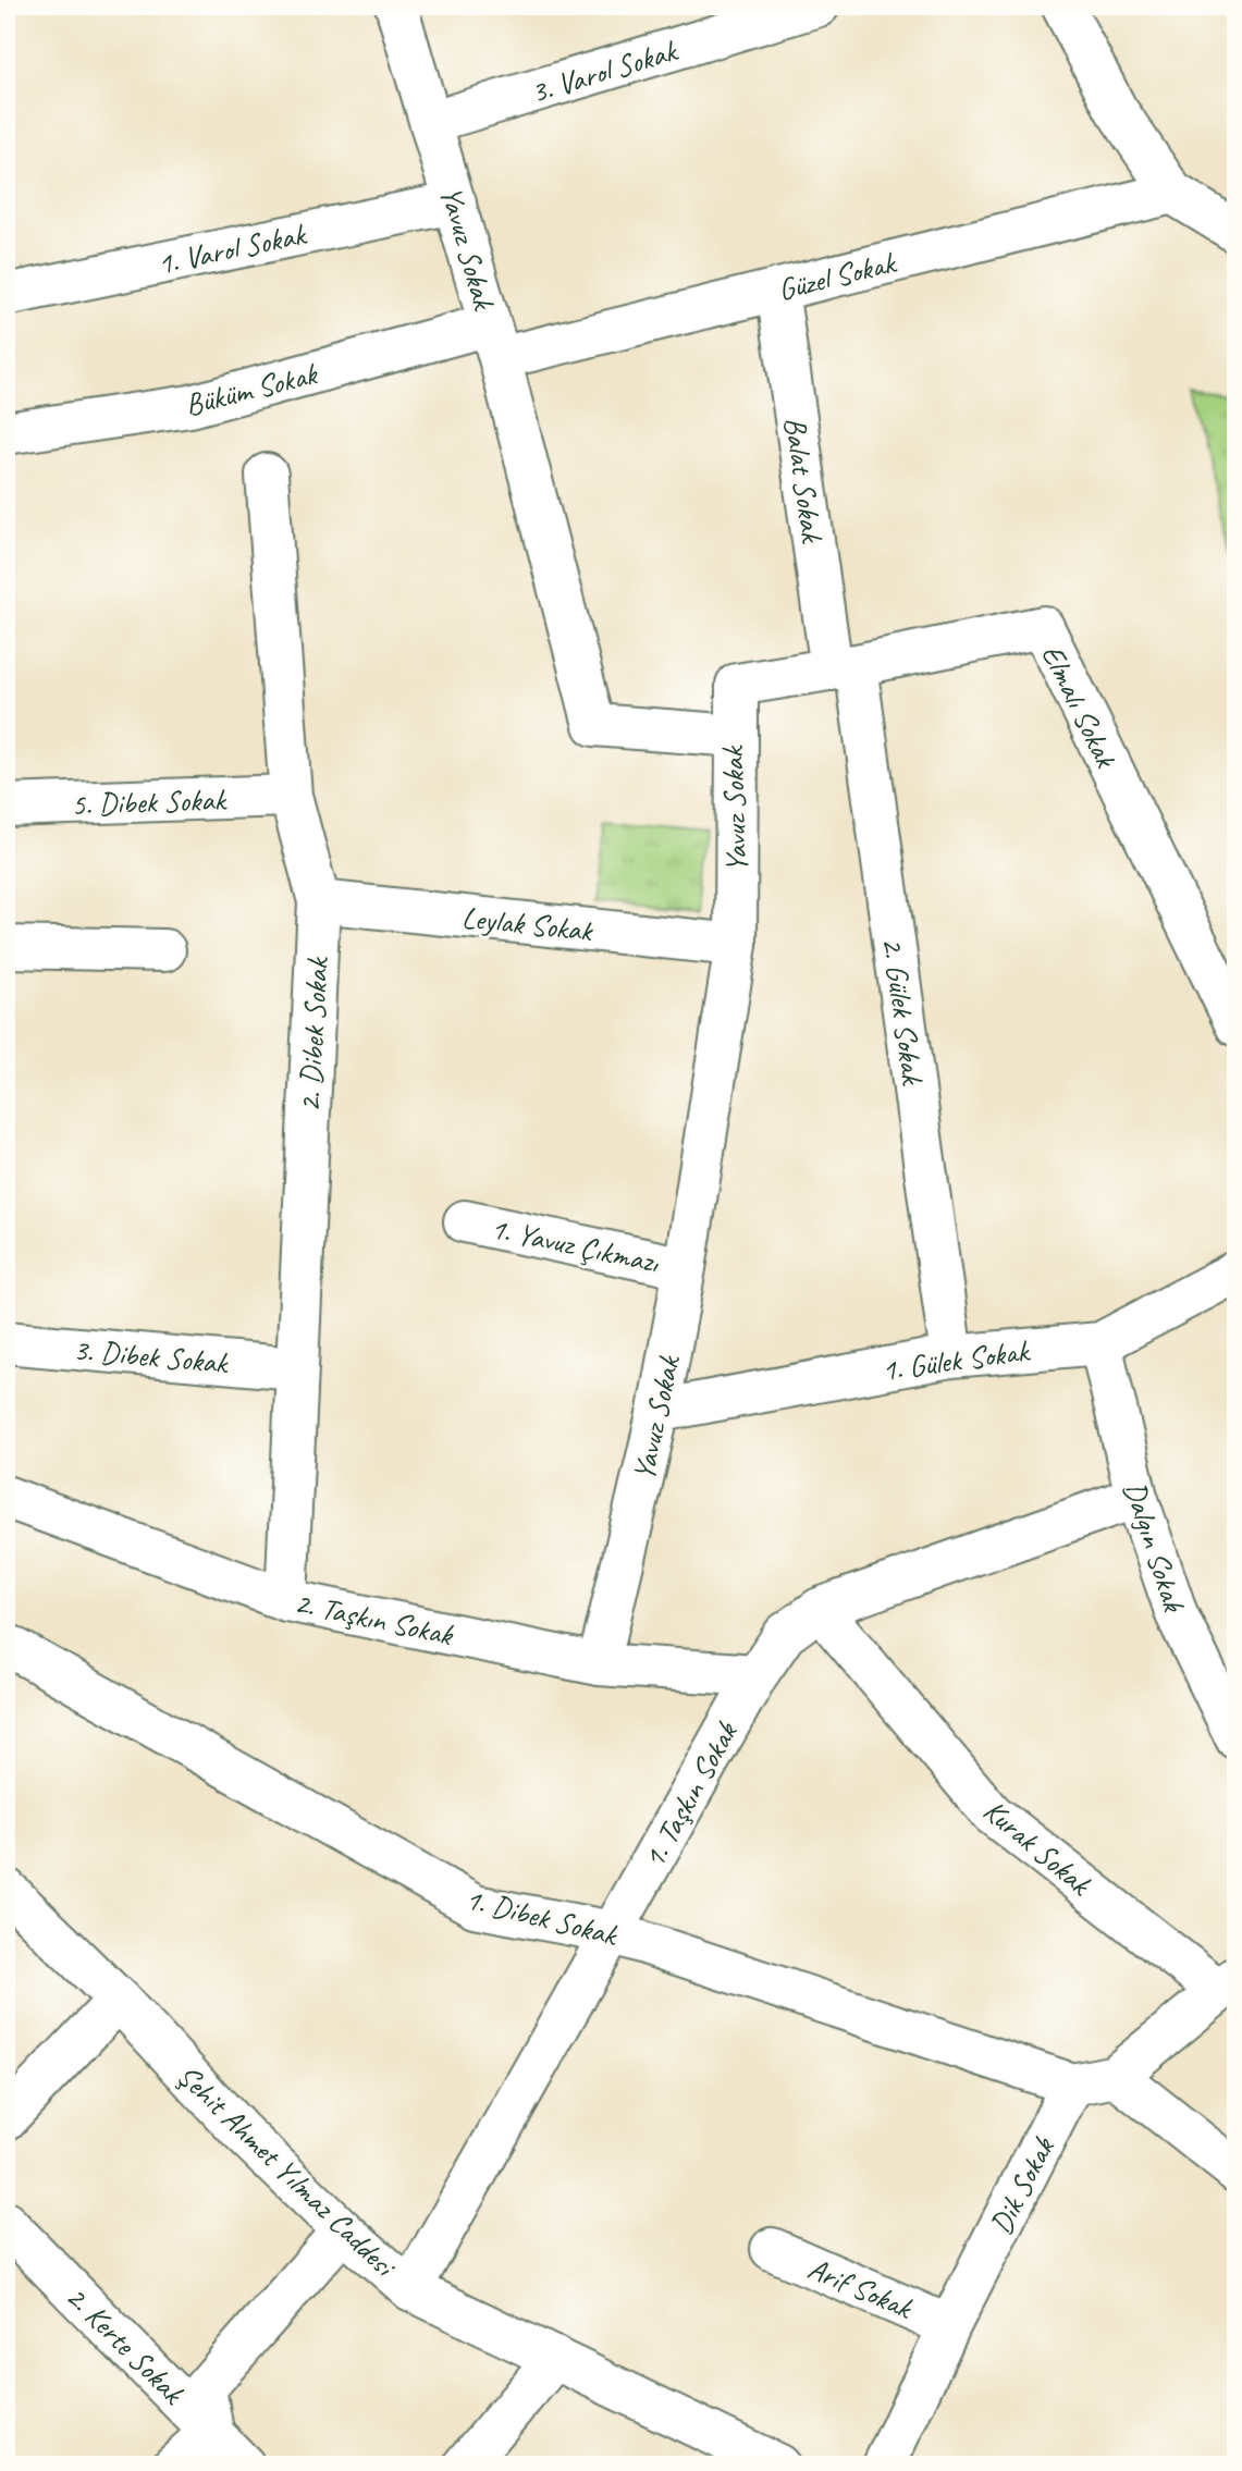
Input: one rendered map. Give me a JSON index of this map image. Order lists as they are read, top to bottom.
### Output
{
  "streets": {
    "street": [
      "3. Varol Sokak",
      "Yavuz Sokak",
      "1. Varol Sokak",
      "Güzel Sokak",
      "Büküm Sokak",
      "Balat Sokak",
      "Elmalı Sokak",
      "5. Dibek Sokak",
      "Leylak Sokak",
      "2. Gülek Sokak",
      "2. Dibek Sokak",
      "1. Yavuz Çıkmazı",
      "3. Dibek Sokak",
      "1. Gülek Sokak",
      "Dalgın Sokak",
      "2. Taşkın Sokak",
      "1. Taşkın Sokak",
      "Kurak Sokak",
      "1. Dibek Sokak",
      "Şehit Ahmet Yılmaz Caddesi",
      "Dik Sokak",
      "Arif Sokak",
      "2. Kerte Sokak"
    ]
  },
  "crossings": [
    ["3. Varol Sokak", "Yavuz Sokak"],
    ["Yavuz Sokak", "1. Varol Sokak"],
    ["Yavuz Sokak", "Güzel Sokak"],
    ["Yavuz Sokak", "Büküm Sokak"],
    ["Yavuz Sokak", "Elmalı Sokak"],
    ["Yavuz Sokak", "Leylak Sokak"],
    ["Yavuz Sokak", "1. Yavuz Çıkmazı"],
    ["Yavuz Sokak", "1. Gülek Sokak"],
    ["Yavuz Sokak", "2. Taşkın Sokak"],
    ["Güzel Sokak", "Büküm Sokak"],
    ["Güzel Sokak", "Balat Sokak"],
    ["Balat Sokak", "Elmalı Sokak"],
    ["Balat Sokak", "2. Gülek Sokak"],
    ["Elmalı Sokak", "2. Gülek Sokak"],
    ["5. Dibek Sokak", "2. Dibek Sokak"],
    ["Leylak Sokak", "2. Dibek Sokak"],
    ["2. Gülek Sokak", "1. Gülek Sokak"],
    ["2. Dibek Sokak", "3. Dibek Sokak"],
    ["2. Dibek Sokak", "2. Taşkın Sokak"],
    ["1. Gülek Sokak", "Dalgın Sokak"],
    ["Dalgın Sokak", "1. Taşkın Sokak"],
    ["2. Taşkın Sokak", "1. Taşkın Sokak"],
    ["1. Taşkın Sokak", "Kurak Sokak"],
    ["1. Taşkın Sokak", "1. Dibek Sokak"],
    ["1. Taşkın Sokak", "Şehit Ahmet Yılmaz Caddesi"],
    ["1. Dibek Sokak", "Dik Sokak"],
    ["Dik Sokak", "Arif Sokak"]
  ]
}
